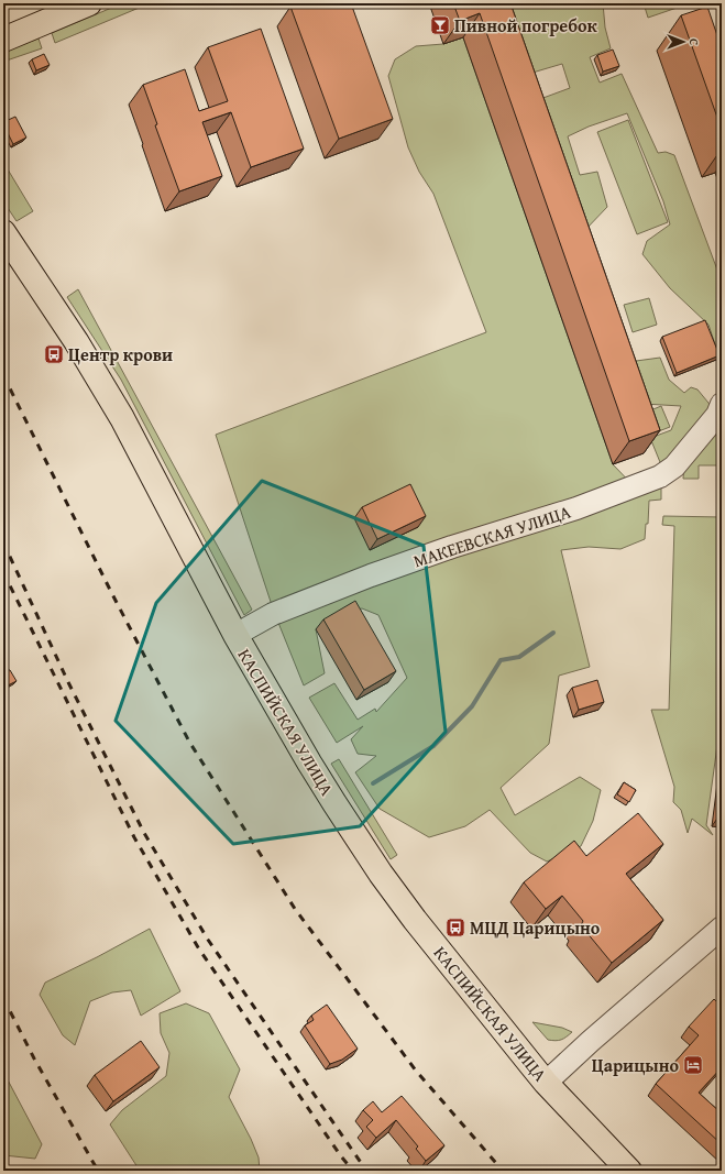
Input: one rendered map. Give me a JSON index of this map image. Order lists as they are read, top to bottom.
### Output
{
  "streets": {
    "main road": ["КАСПИЙСКАЯ УЛИЦА"],
    "street": ["МАКЕЕВСКАЯ УЛИЦА"]
  },
  "crossings": [
    ["МАКЕЕВСКАЯ УЛИЦА", "КАСПИЙСКАЯ УЛИЦА"]
  ],
  "places": {
    "bar": ["Пивной погребок"],
    "bus stop": ["Центр крови", "МЦД Царицыно"],
    "hotel": ["Царицыно"]
  },
  "north": "right"
}
